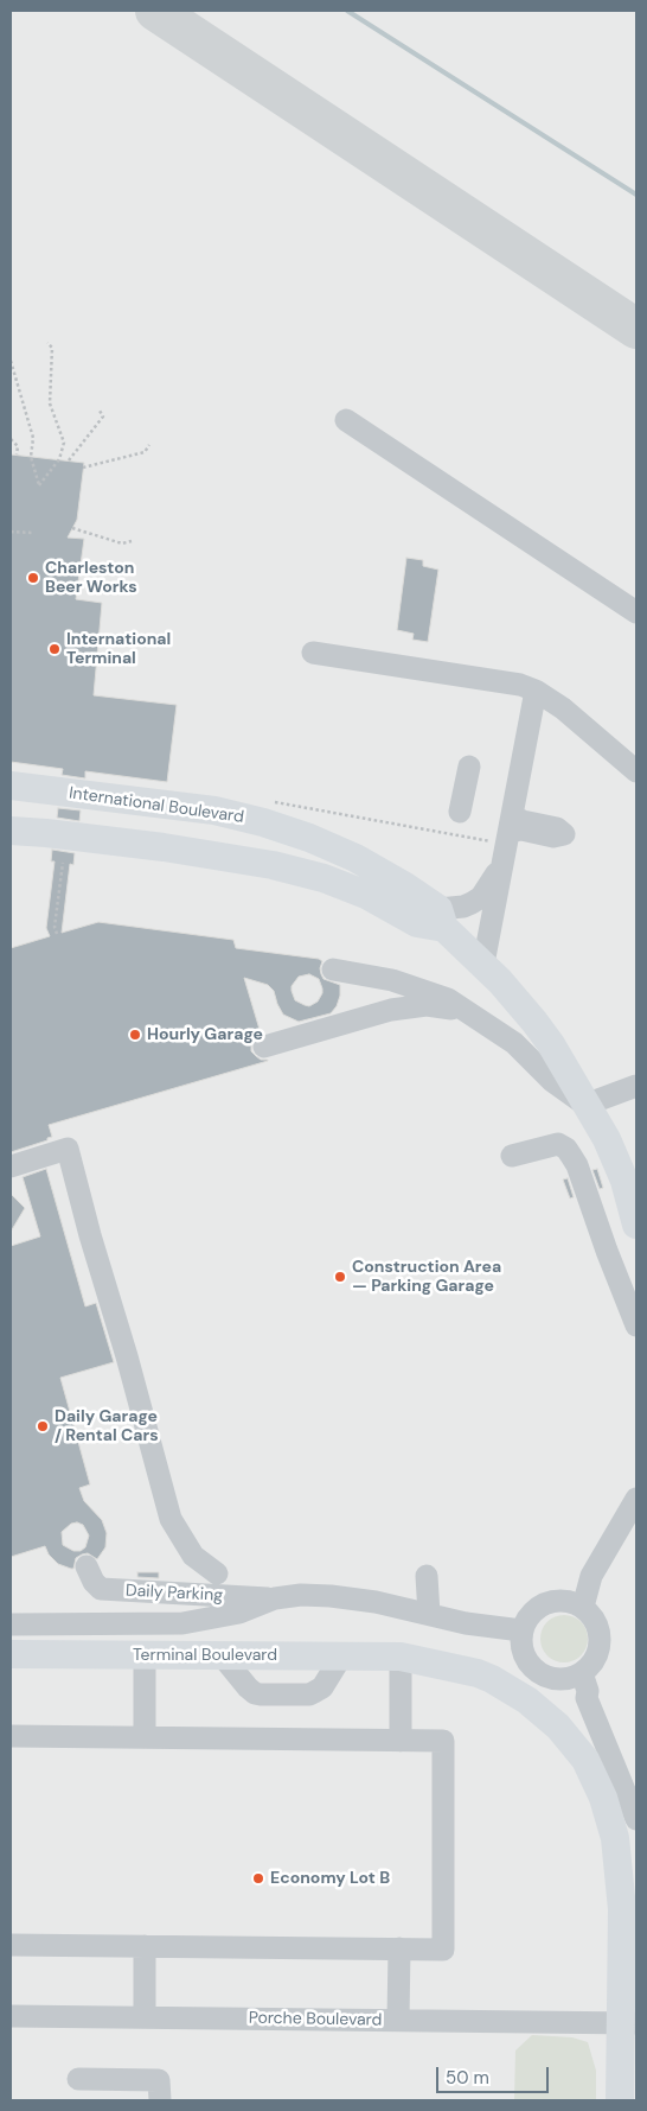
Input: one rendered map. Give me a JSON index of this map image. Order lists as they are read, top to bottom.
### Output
{
  "streets": {
    "main road": ["International Boulevard", "Terminal Boulevard"],
    "street": ["Daily Parking", "Porche Boulevard"]
  },
  "places": [
    "Charleston Beer Works",
    "International Terminal",
    "Hourly Garage",
    "Construction Area — Parking Garage",
    "Daily Garage / Rental Cars",
    "Economy Lot B"
  ],
  "scale_bar": "50 m"
}
